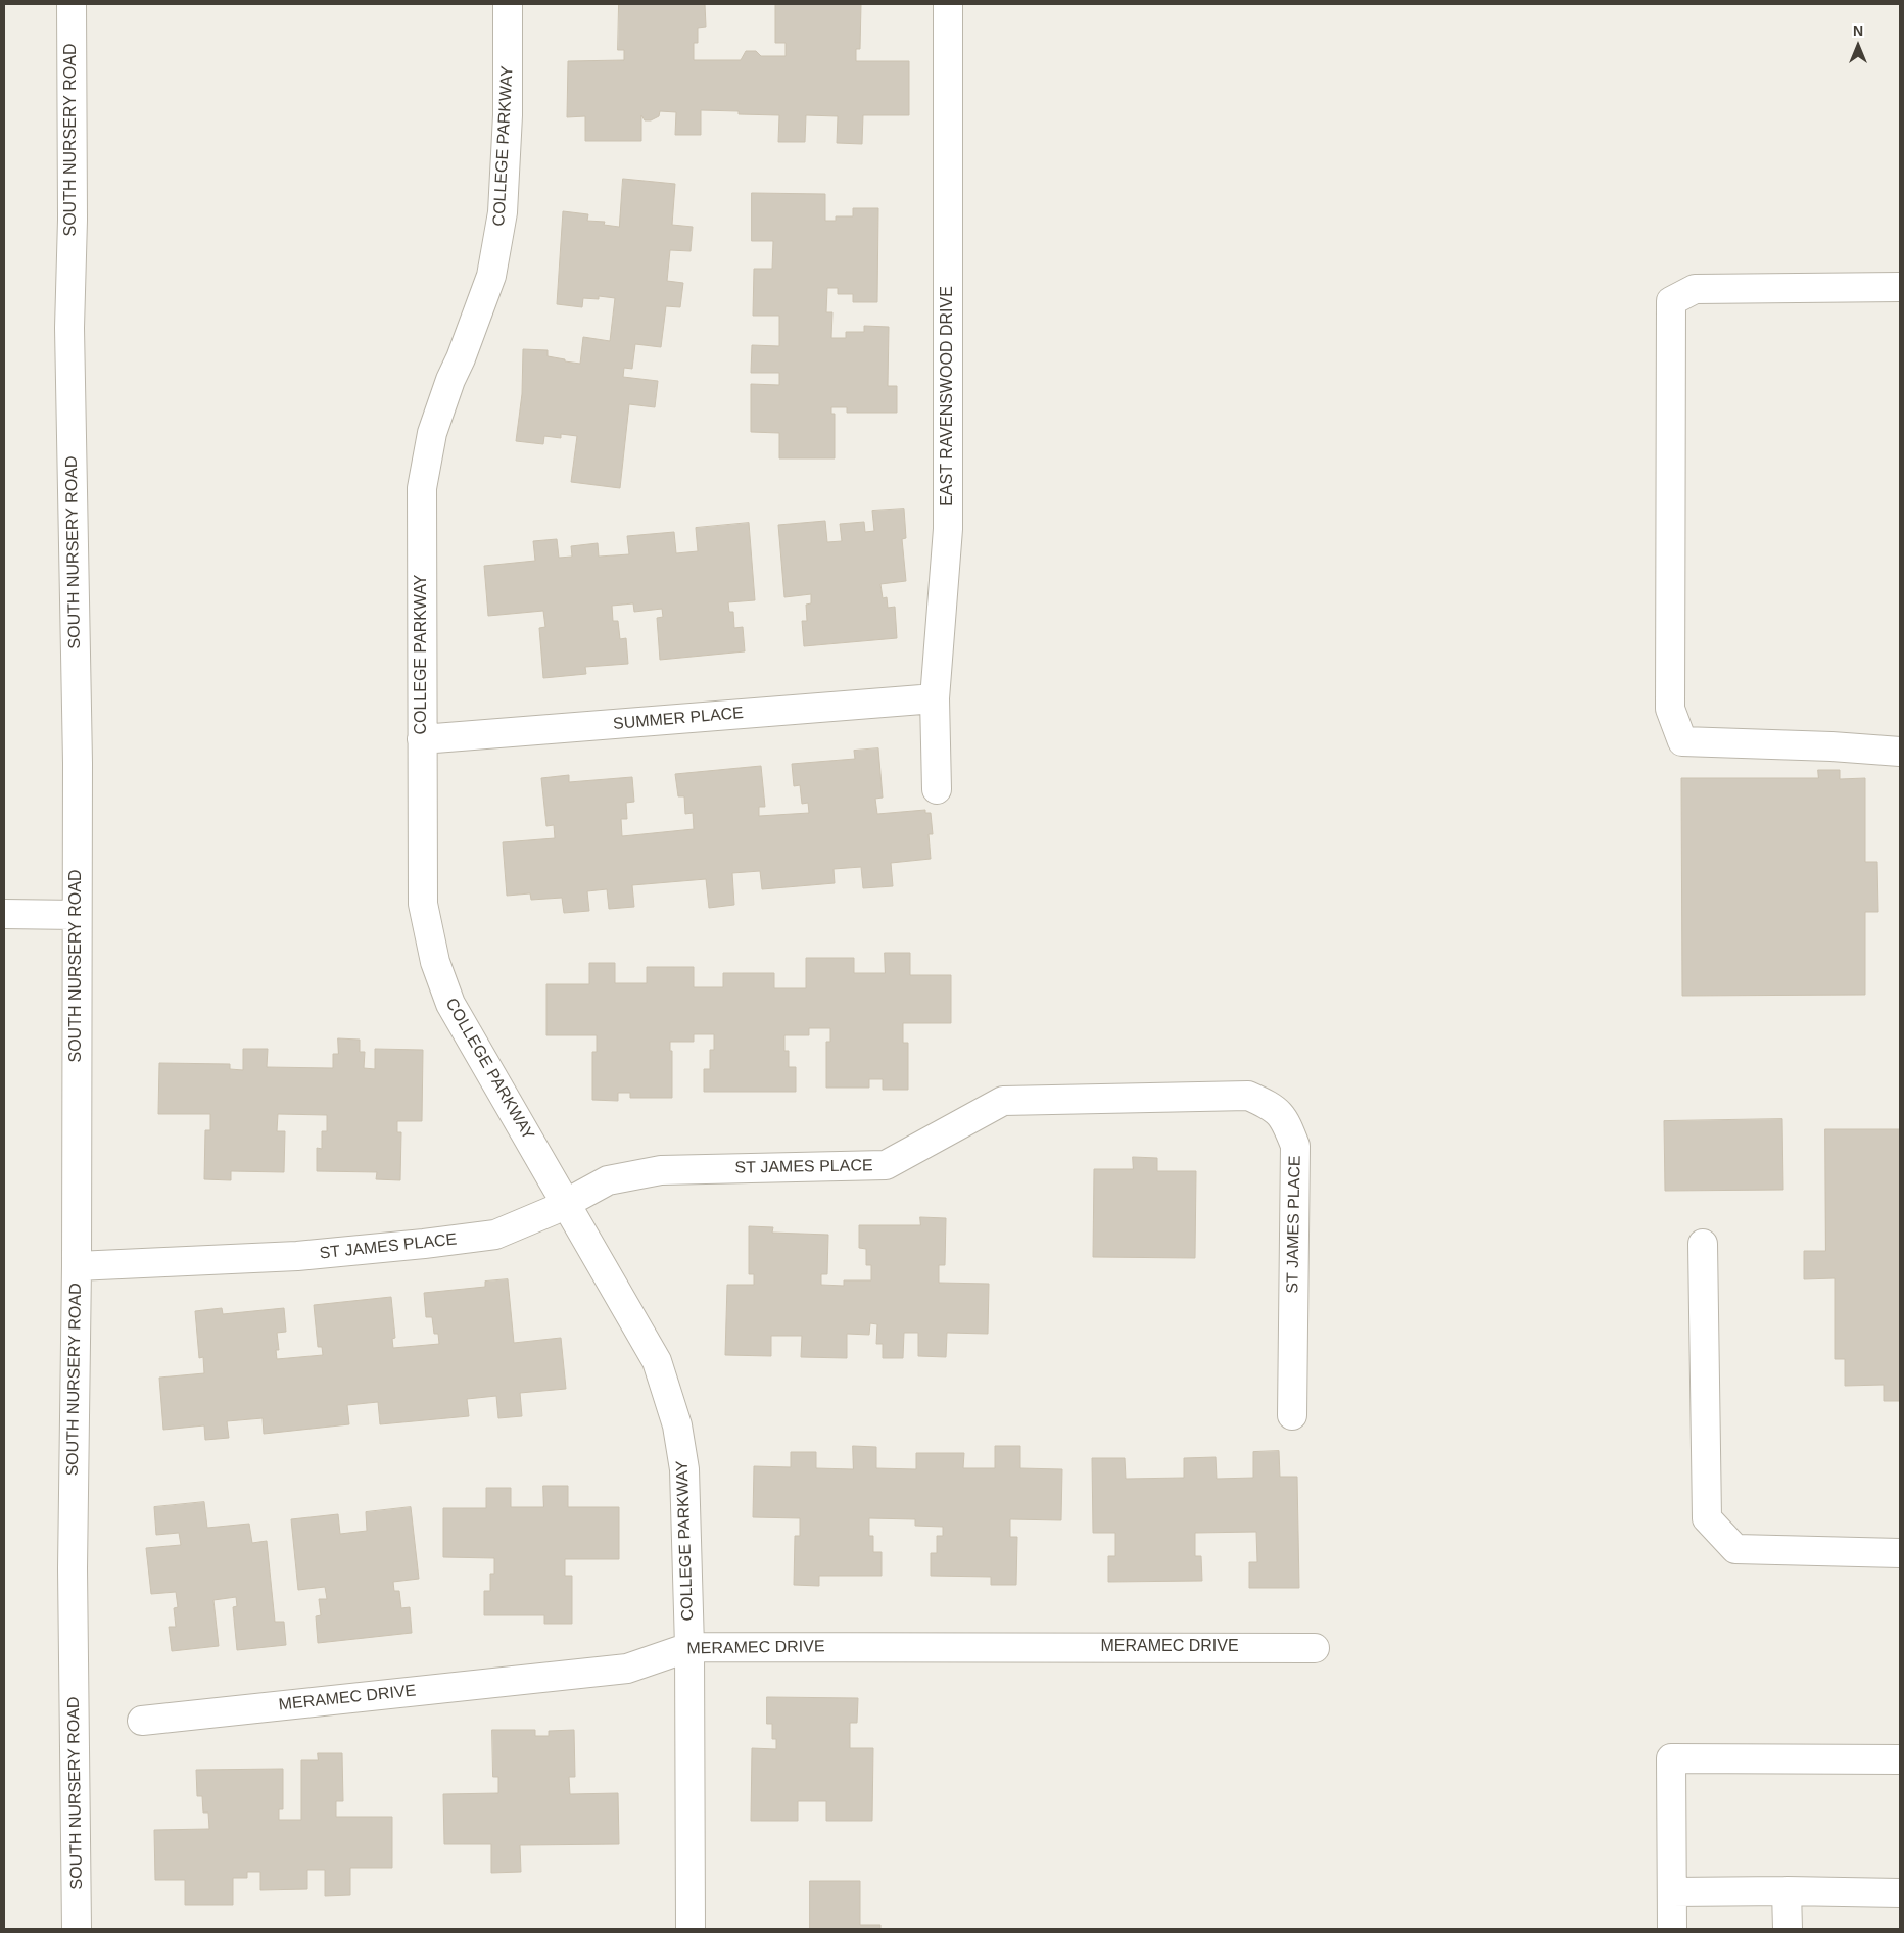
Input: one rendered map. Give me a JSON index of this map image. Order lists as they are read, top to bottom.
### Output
{
  "streets": {
    "street": [
      "SOUTH NURSERY ROAD",
      "COLLEGE PARKWAY",
      "EAST RAVENSWOOD DRIVE",
      "SUMMER PLACE",
      "ST JAMES PLACE",
      "MERAMEC DRIVE"
    ]
  },
  "crossings": [
    ["SOUTH NURSERY ROAD", "ST JAMES PLACE"],
    ["COLLEGE PARKWAY", "SUMMER PLACE"],
    ["COLLEGE PARKWAY", "ST JAMES PLACE"],
    ["COLLEGE PARKWAY", "MERAMEC DRIVE"],
    ["EAST RAVENSWOOD DRIVE", "SUMMER PLACE"]
  ],
  "north": "top"
}
